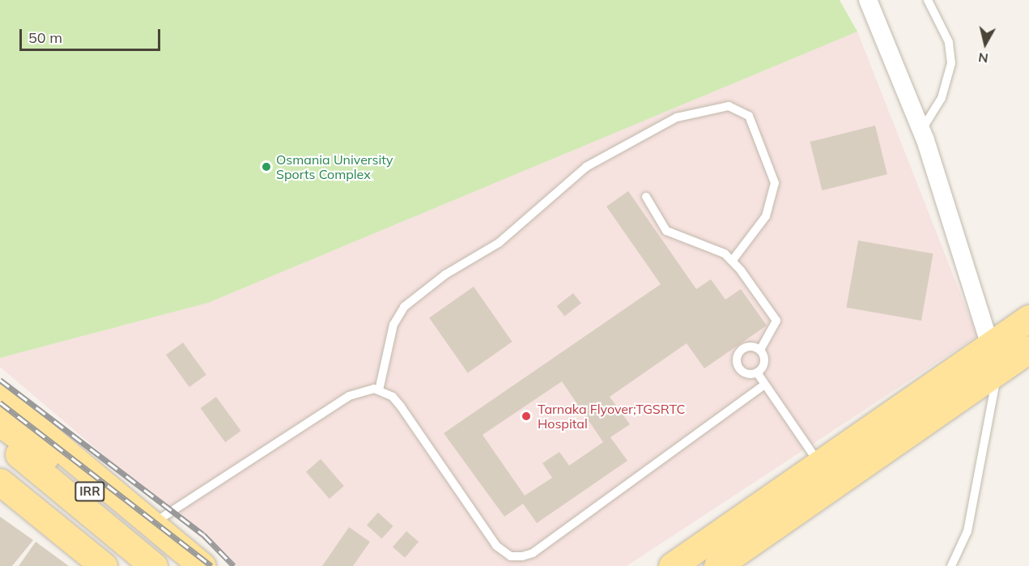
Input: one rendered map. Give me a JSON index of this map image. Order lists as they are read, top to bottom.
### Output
{
  "streets": {
    "main road": ["IRR"]
  },
  "places": ["Osmania University Sports Complex", "Tarnaka Flyover;TGSRTC Hospital"],
  "scale_bar": "50 m",
  "north": "bottom"
}
